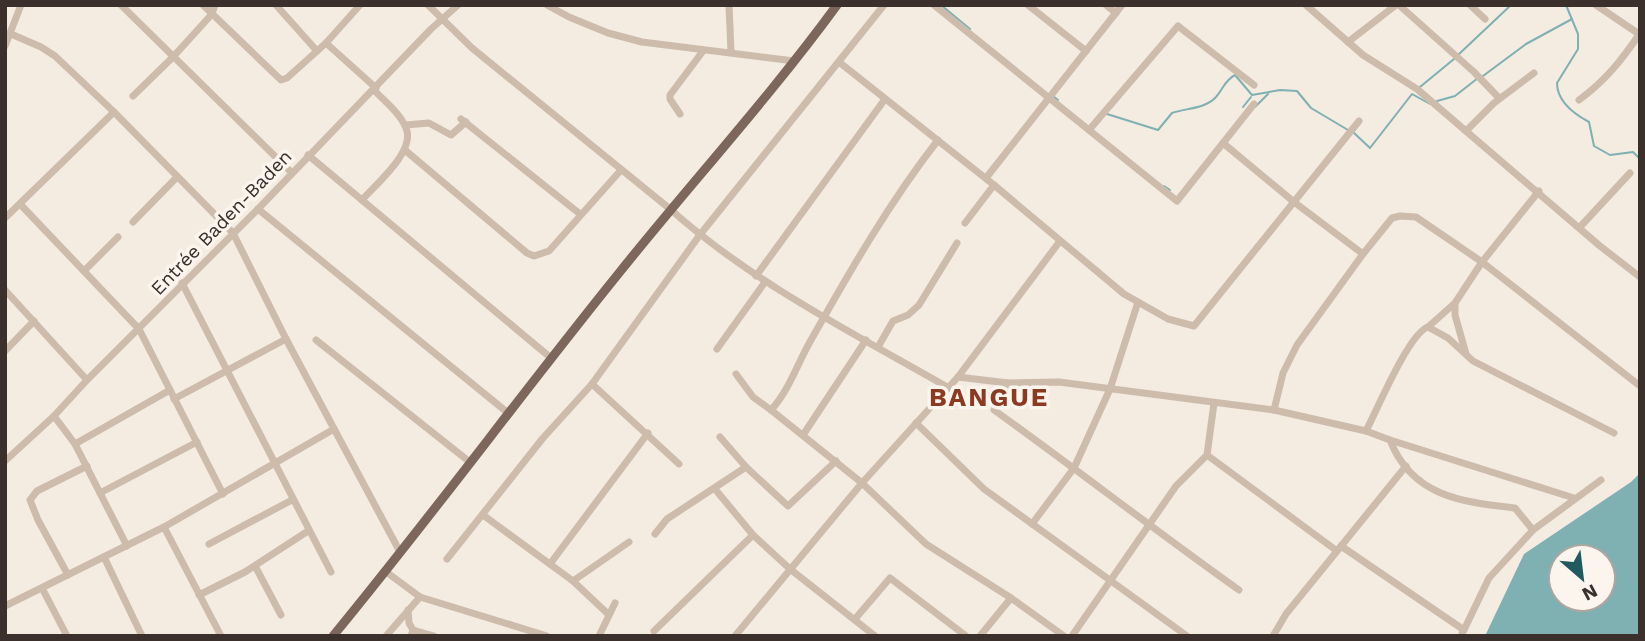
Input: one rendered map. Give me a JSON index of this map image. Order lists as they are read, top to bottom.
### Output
{
  "streets": {
    "street": ["Entrée Baden-Baden"]
  },
  "districts": ["BANGUE"],
  "north": "bottom right"
}
